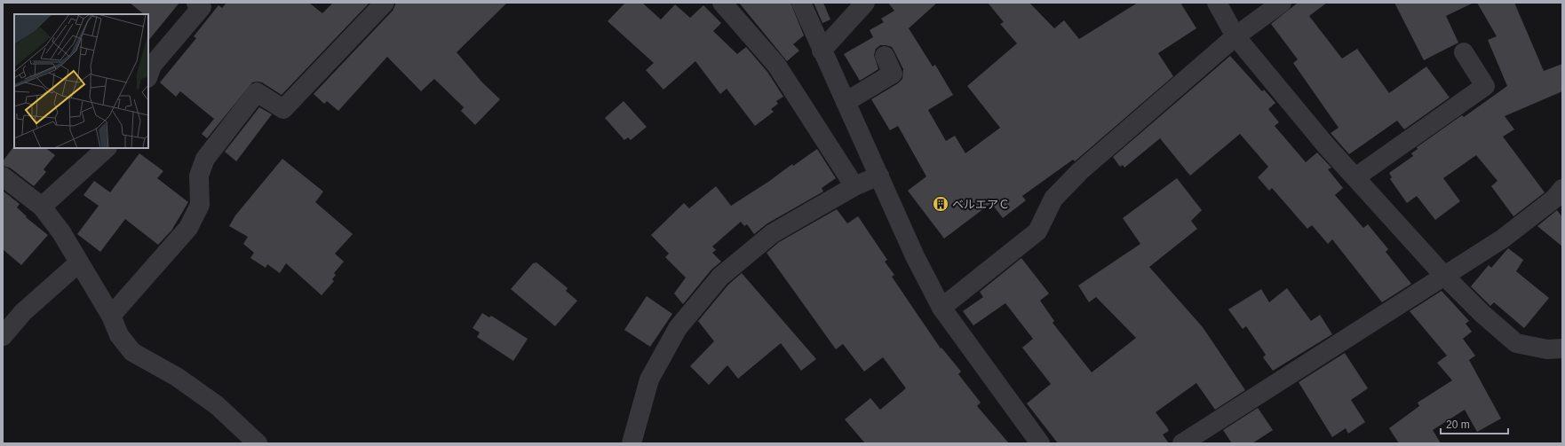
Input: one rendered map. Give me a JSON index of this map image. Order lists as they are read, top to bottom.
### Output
{
  "places": {
    "building": ["ベルエアＣ"]
  },
  "scale_bar": "20 m"
}
